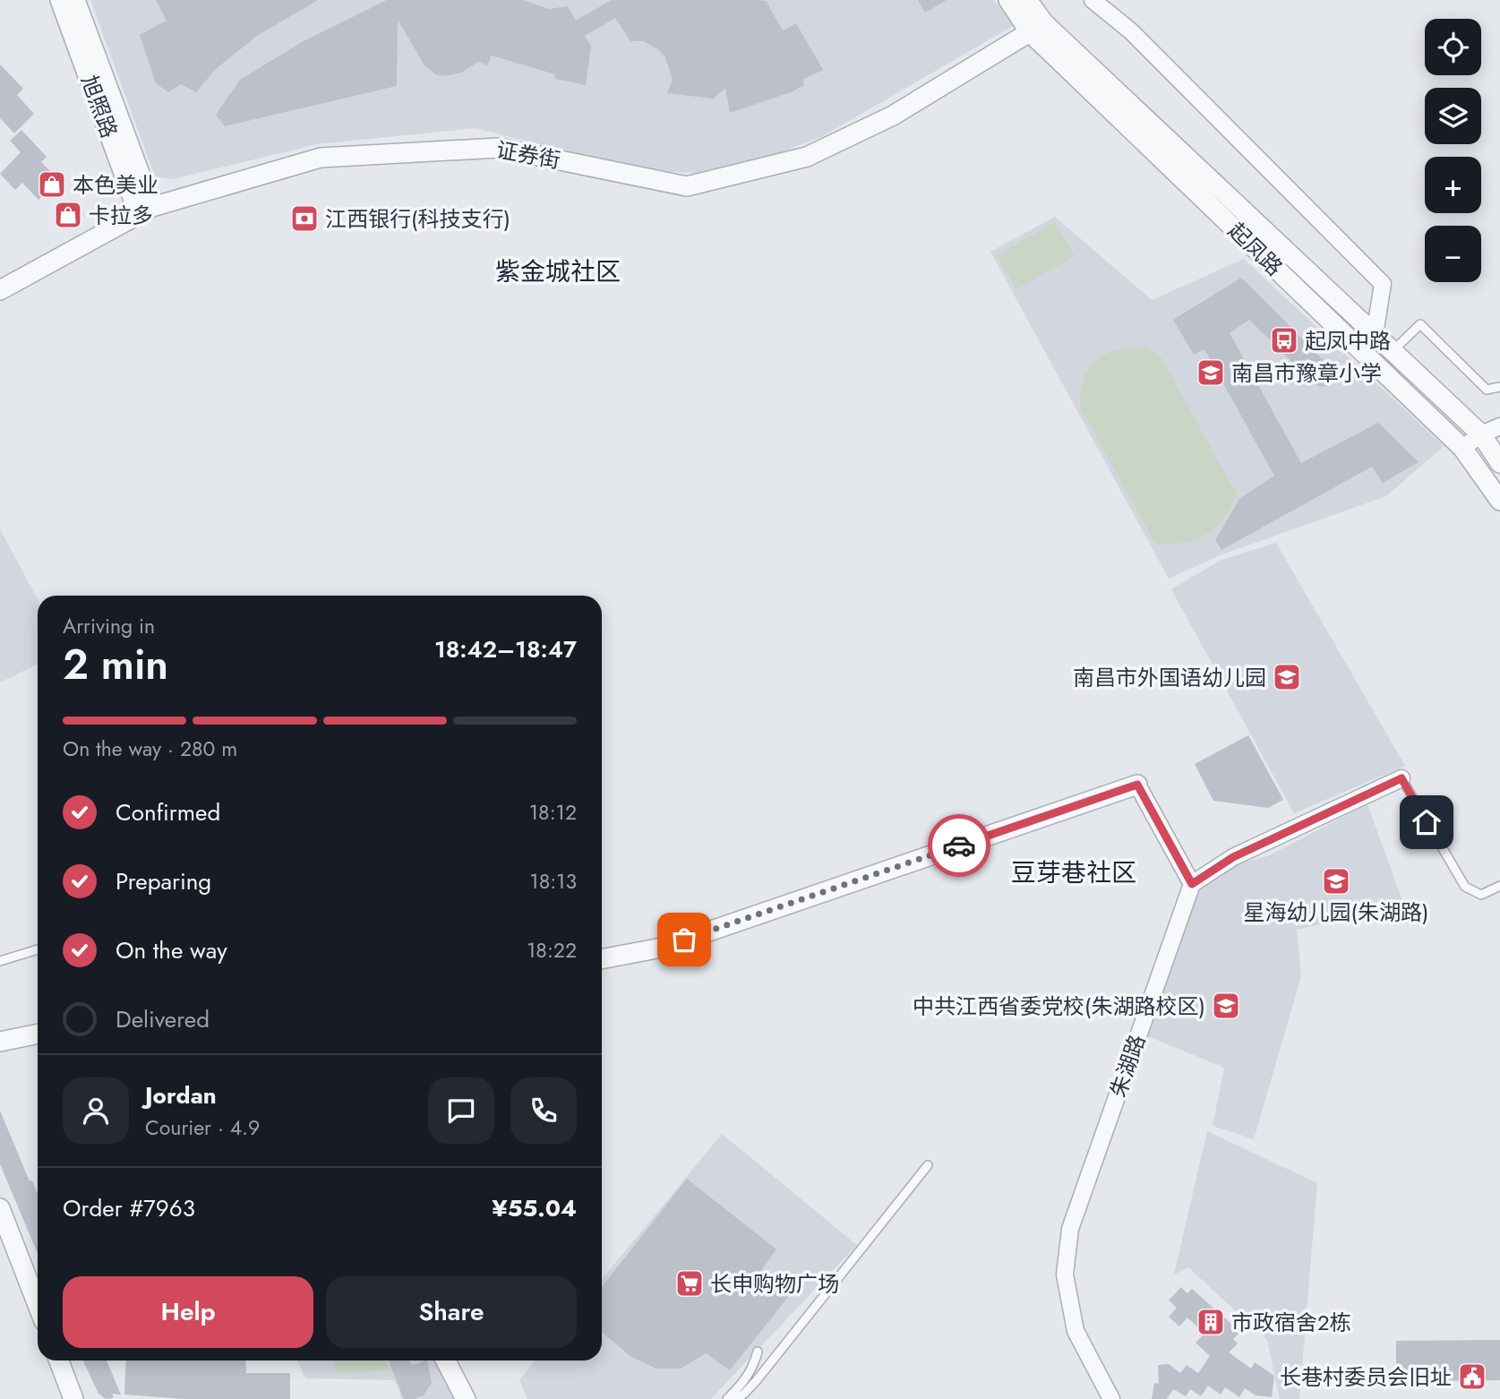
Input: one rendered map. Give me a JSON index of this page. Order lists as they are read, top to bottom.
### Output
{
  "streets": {
    "street": [
      "旭照路",
      "证券街",
      "起凤路",
      "朱湖路"
    ]
  },
  "crossings": [
    ["旭照路", "证券街"],
    ["证券街", "起凤路"]
  ],
  "districts": ["紫金城社区", "豆芽巷社区"],
  "places": {
    "shop": ["本色美业", "卡拉多"],
    "bank": ["江西银行(科技支行)"],
    "bus stop": ["起凤中路"],
    "school or university": [
      "南昌市豫章小学",
      "南昌市外国语幼儿园",
      "星海幼儿园(朱湖路)",
      "中共江西省委党校(朱湖路校区)"
    ],
    "supermarket": ["长申购物广场"],
    "building": ["市政宿舍2栋"],
    "public building": ["长巷村委员会旧址"]
  },
  "page": {
    "map_buttons": ["+", "−"],
    "heading": ["2 min", "Arriving in", "18:42–18:47"],
    "panel": [
      "Jordan",
      "Courier · 4.9",
      "Order #7963",
      "¥55.04"
    ],
    "bar": "On the way · 280 m",
    "list": [
      ["Confirmed", "18:12"],
      ["Preparing", "18:13"],
      ["On the way", "18:22"],
      "Delivered"
    ],
    "buttons": ["Help", "Share"]
  }
}
